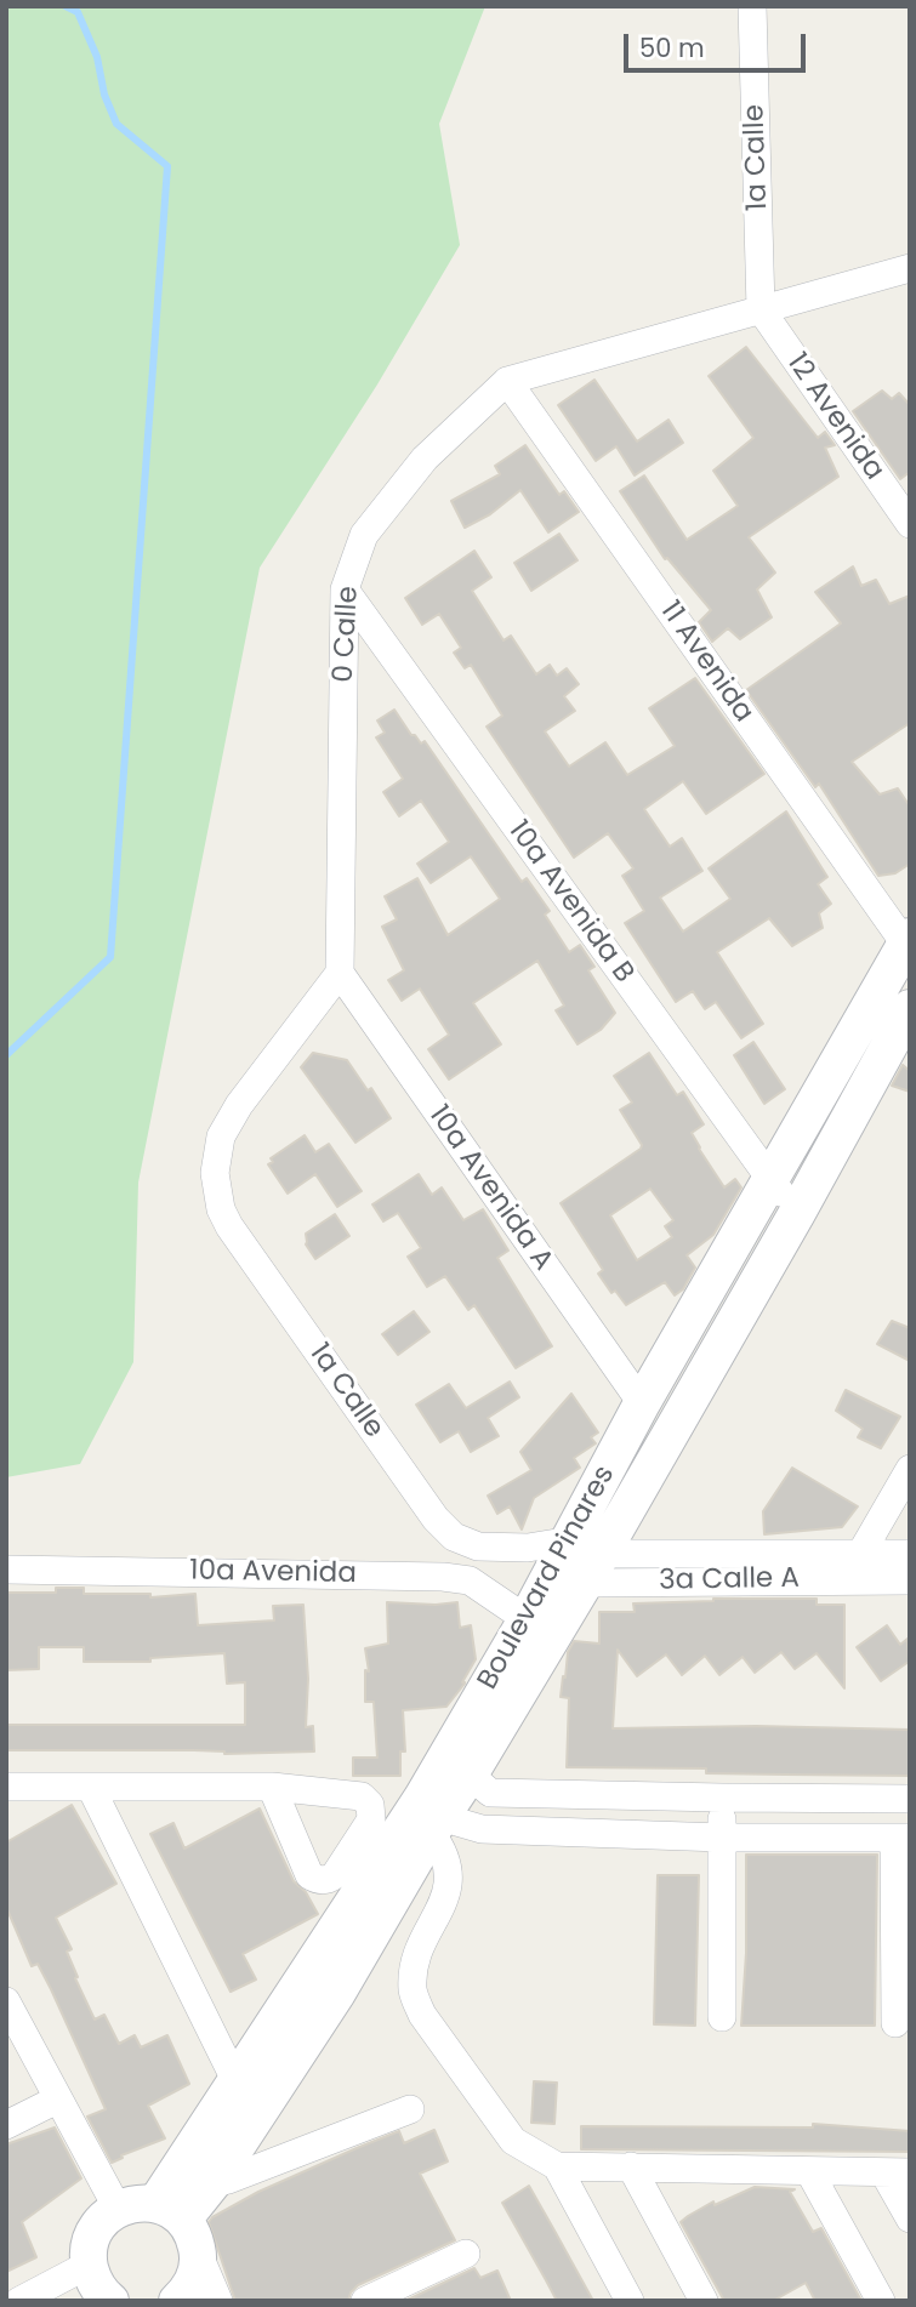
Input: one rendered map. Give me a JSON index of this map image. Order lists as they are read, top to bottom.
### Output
{
  "streets": {
    "street": [
      "1a Calle",
      "12 Avenida",
      "0 Calle",
      "11 Avenida",
      "10a Avenida B",
      "10a Avenida A",
      "10a Avenida",
      "Boulevard Pinares",
      "3a Calle A"
    ]
  },
  "crossings": [
    ["1a Calle", "12 Avenida"],
    ["1a Calle", "0 Calle"],
    ["1a Calle", "10a Avenida A"],
    ["1a Calle", "Boulevard Pinares"],
    ["1a Calle", "3a Calle A"],
    ["12 Avenida", "0 Calle"],
    ["0 Calle", "11 Avenida"],
    ["0 Calle", "10a Avenida B"],
    ["0 Calle", "10a Avenida A"],
    ["11 Avenida", "Boulevard Pinares"],
    ["10a Avenida B", "Boulevard Pinares"],
    ["10a Avenida A", "Boulevard Pinares"],
    ["10a Avenida", "Boulevard Pinares"],
    ["Boulevard Pinares", "3a Calle A"]
  ],
  "scale_bar": "50 m"
}
